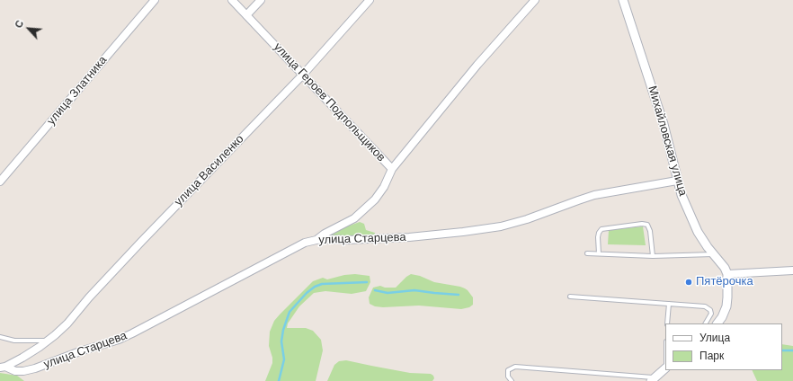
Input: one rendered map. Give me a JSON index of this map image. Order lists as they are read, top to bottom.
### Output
{
  "streets": {
    "street": [
      "улица Златника",
      "улица Героев Подпольщиков",
      "Михайловская улица",
      "улица Василенко",
      "улица Старцева"
    ]
  },
  "crossings": [
    ["улица Героев Подпольщиков", "улица Василенко"],
    ["Михайловская улица", "улица Старцева"],
    ["улица Василенко", "улица Старцева"]
  ],
  "places": ["Пятёрочка"],
  "legend": ["Улица", "Парк"],
  "north": "top left"
}
